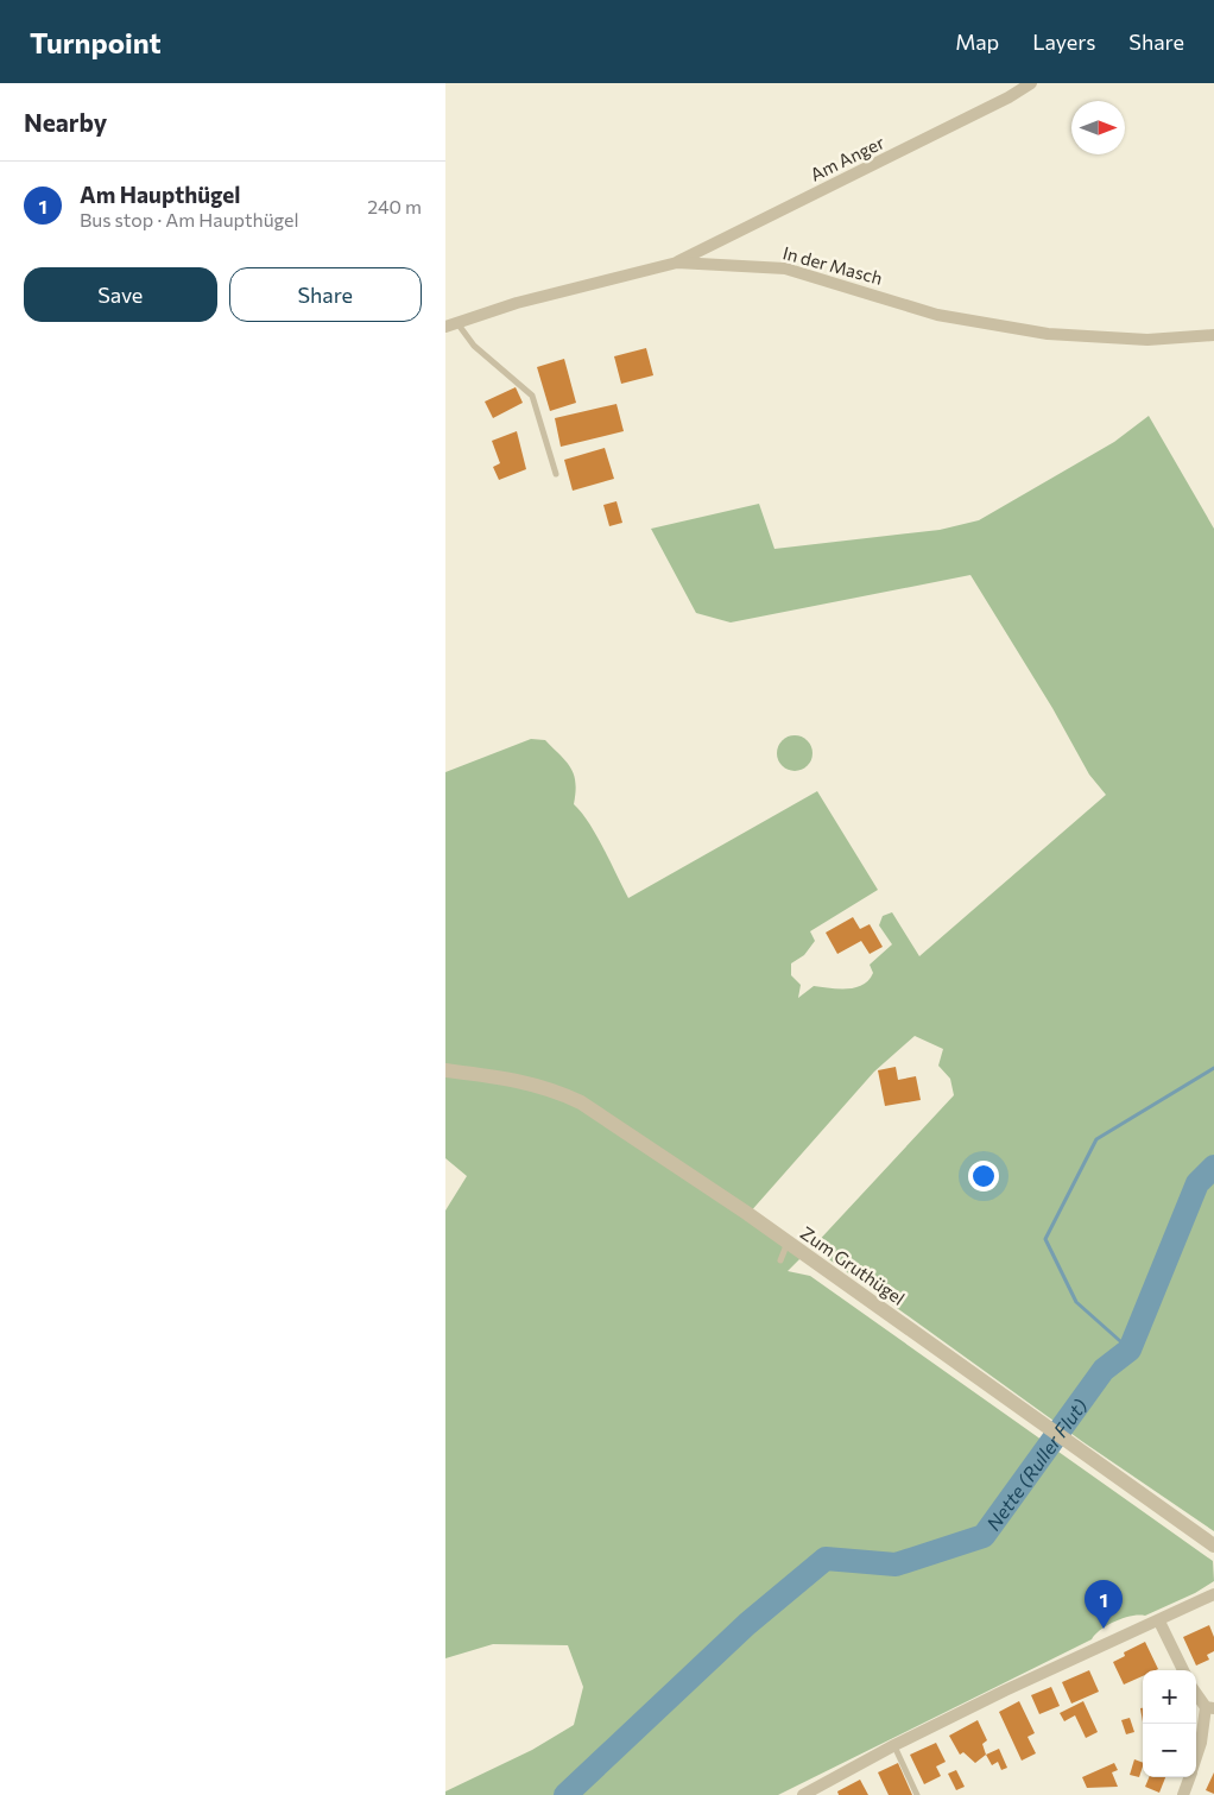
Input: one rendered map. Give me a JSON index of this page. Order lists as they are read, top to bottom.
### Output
{
  "streets": {
    "street": ["Am Anger", "In der Masch", "Zum Gruthügel"]
  },
  "crossings": [
    ["Am Anger", "In der Masch"]
  ],
  "water": ["Nette (Ruller Flut)"],
  "north": "right",
  "page": {
    "header": "Turnpoint",
    "nav": ["Map", "Layers", "Share"],
    "heading": "Nearby",
    "list": [
      {
        "mark": "1",
        "name": "Am Haupthügel",
        "note": "Bus stop · Am Haupthügel",
        "value": "240 m"
      }
    ],
    "buttons": ["Save", "Share"],
    "pins": "1",
    "map_buttons": ["+", "−"]
  }
}
